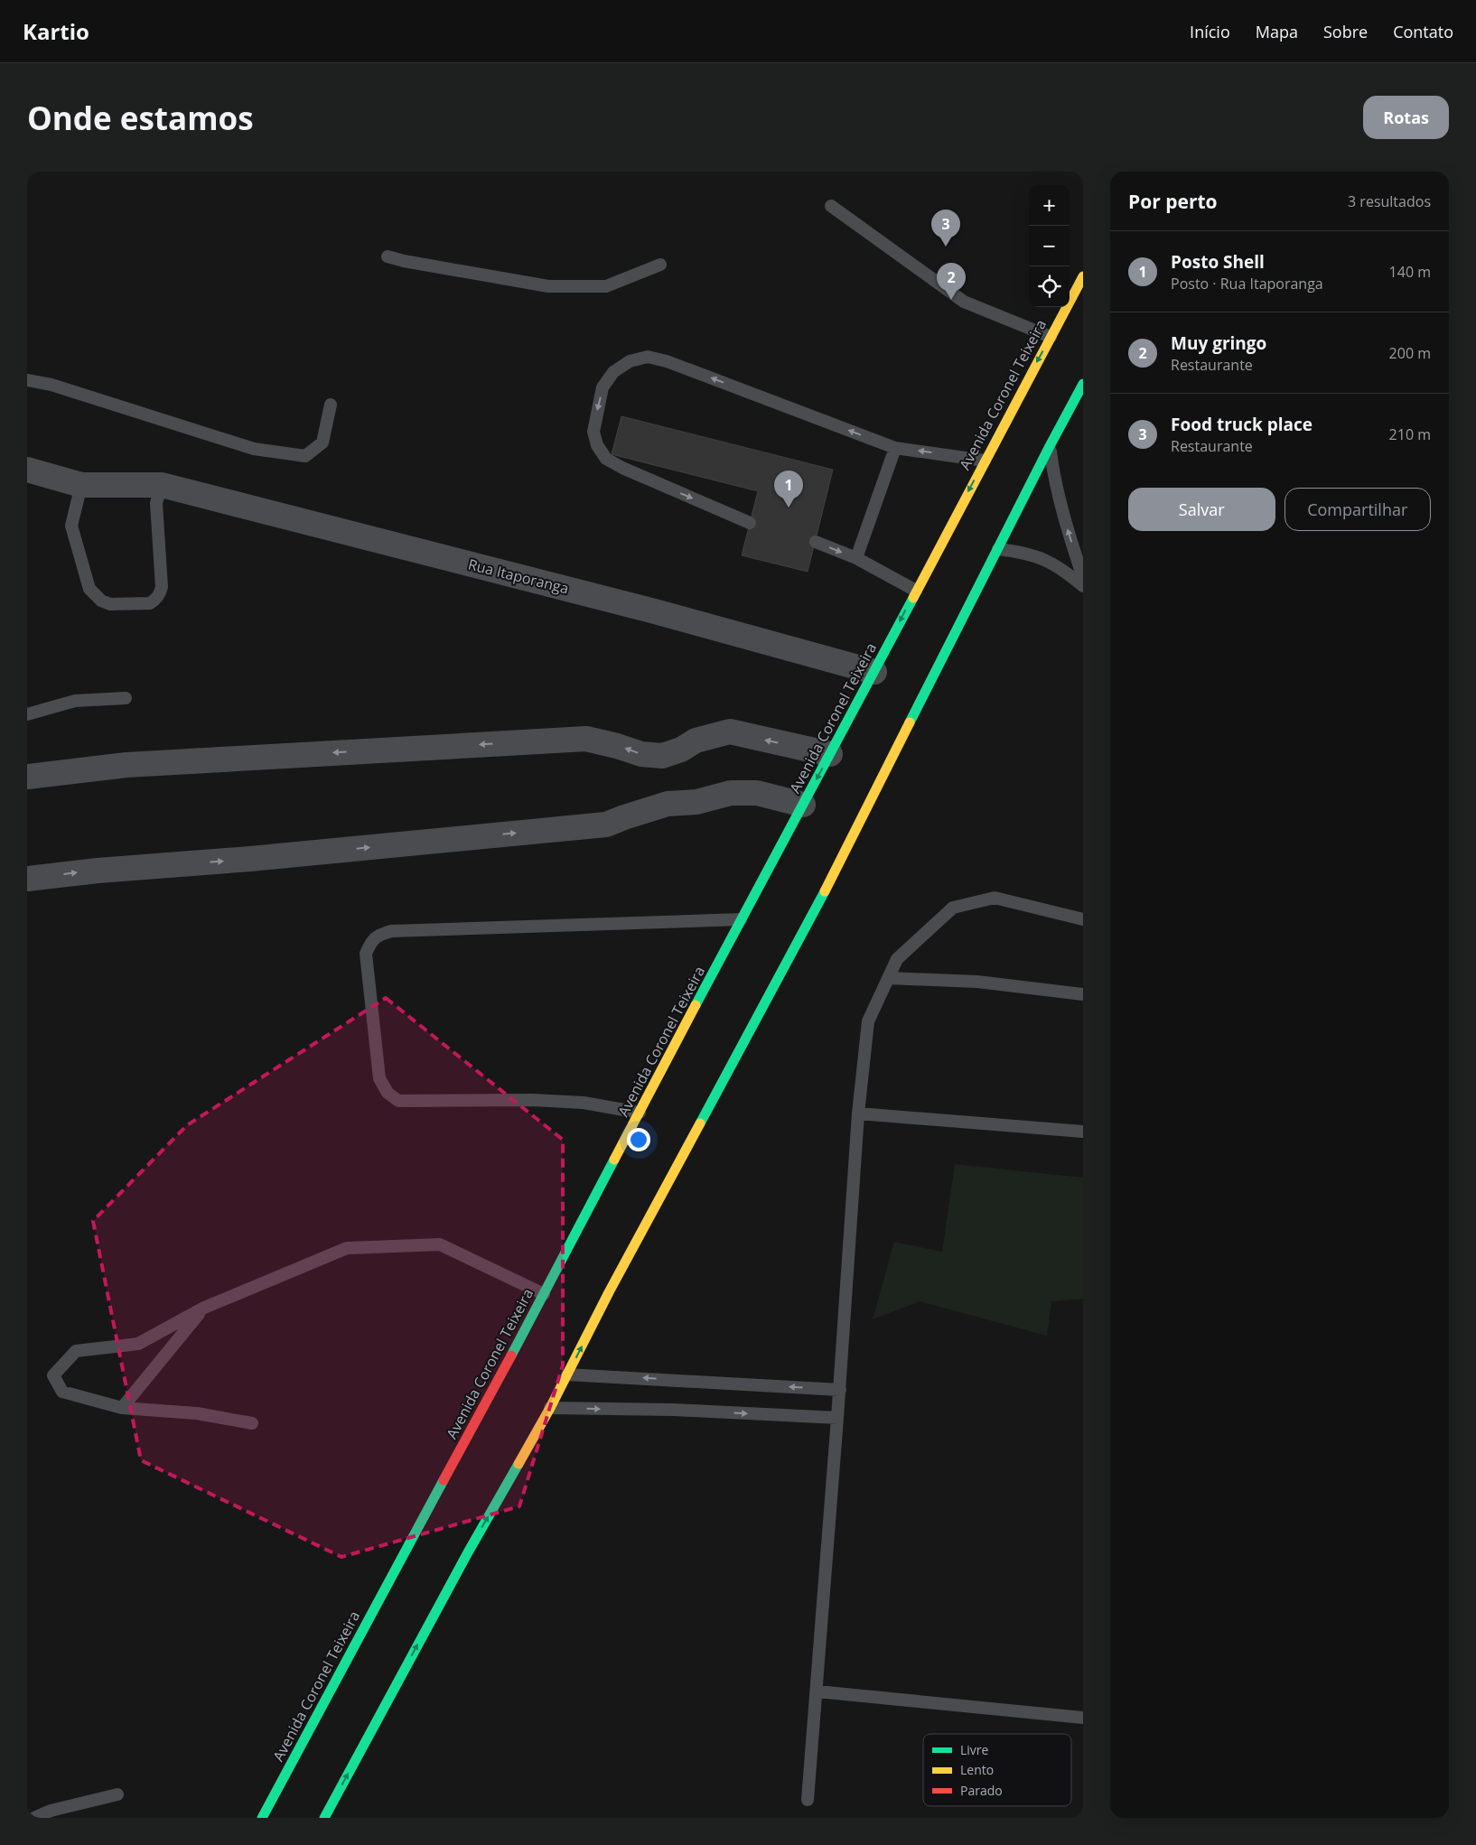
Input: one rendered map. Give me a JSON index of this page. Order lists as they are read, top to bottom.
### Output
{
  "streets": {
    "highway": ["Avenida Coronel Teixeira"],
    "street": ["Rua Itaporanga"]
  },
  "crossings": [
    ["Avenida Coronel Teixeira", "Rua Itaporanga"]
  ],
  "legend": ["Livre", "Lento", "Parado"],
  "page": {
    "header": "Kartio",
    "nav": [
      "Início",
      "Mapa",
      "Sobre",
      "Contato"
    ],
    "buttons": [
      "Rotas",
      ["Salvar", "Compartilhar"]
    ],
    "title": "Onde estamos",
    "heading": ["Por perto", "3 resultados"],
    "map_buttons": ["+", "−"],
    "pins": ["3", "2", "1"],
    "list": [
      {
        "mark": "1",
        "name": "Posto Shell",
        "note": "Posto · Rua Itaporanga",
        "value": "140 m"
      },
      {
        "mark": "2",
        "name": "Muy gringo",
        "note": "Restaurante",
        "value": "200 m"
      },
      {
        "mark": "3",
        "name": "Food truck place",
        "note": "Restaurante",
        "value": "210 m"
      }
    ]
  }
}
